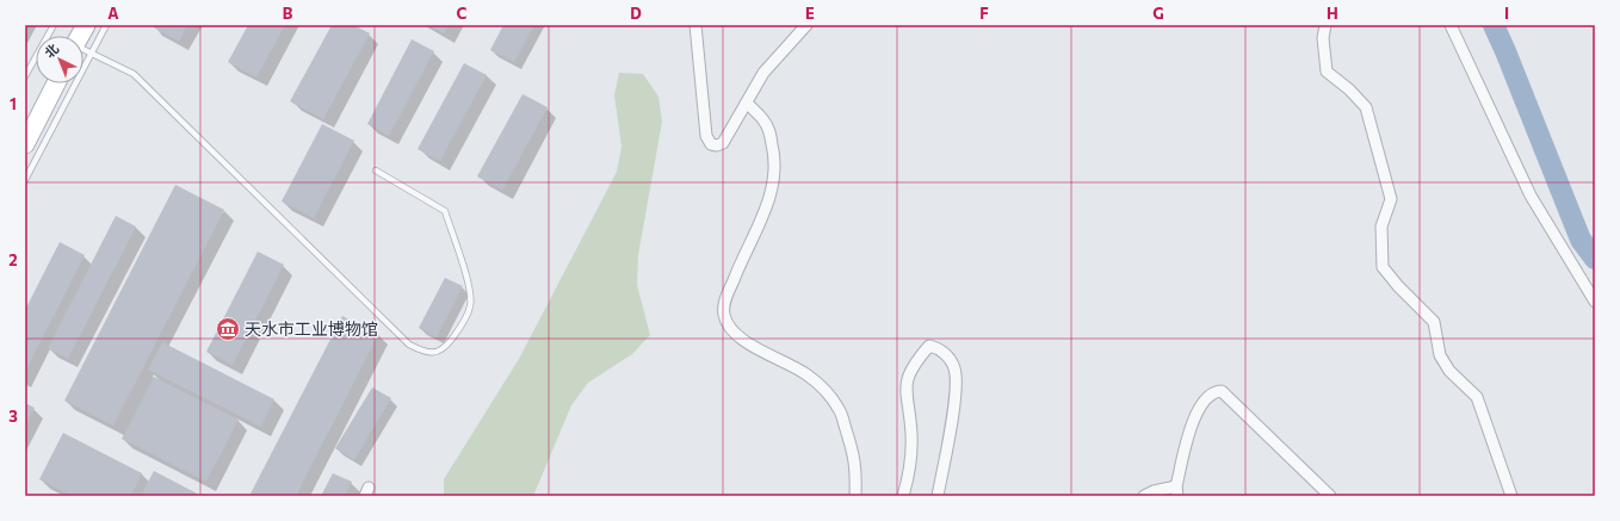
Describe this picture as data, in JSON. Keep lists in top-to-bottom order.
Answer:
{
  "places": {
    "museum": ["天水市工业博物馆"]
  },
  "north": "top left",
  "grid": {
    "columns": [
      "A",
      "B",
      "C",
      "D",
      "E",
      "F",
      "G",
      "H",
      "I"
    ],
    "rows": ["1", "2", "3"]
  }
}
